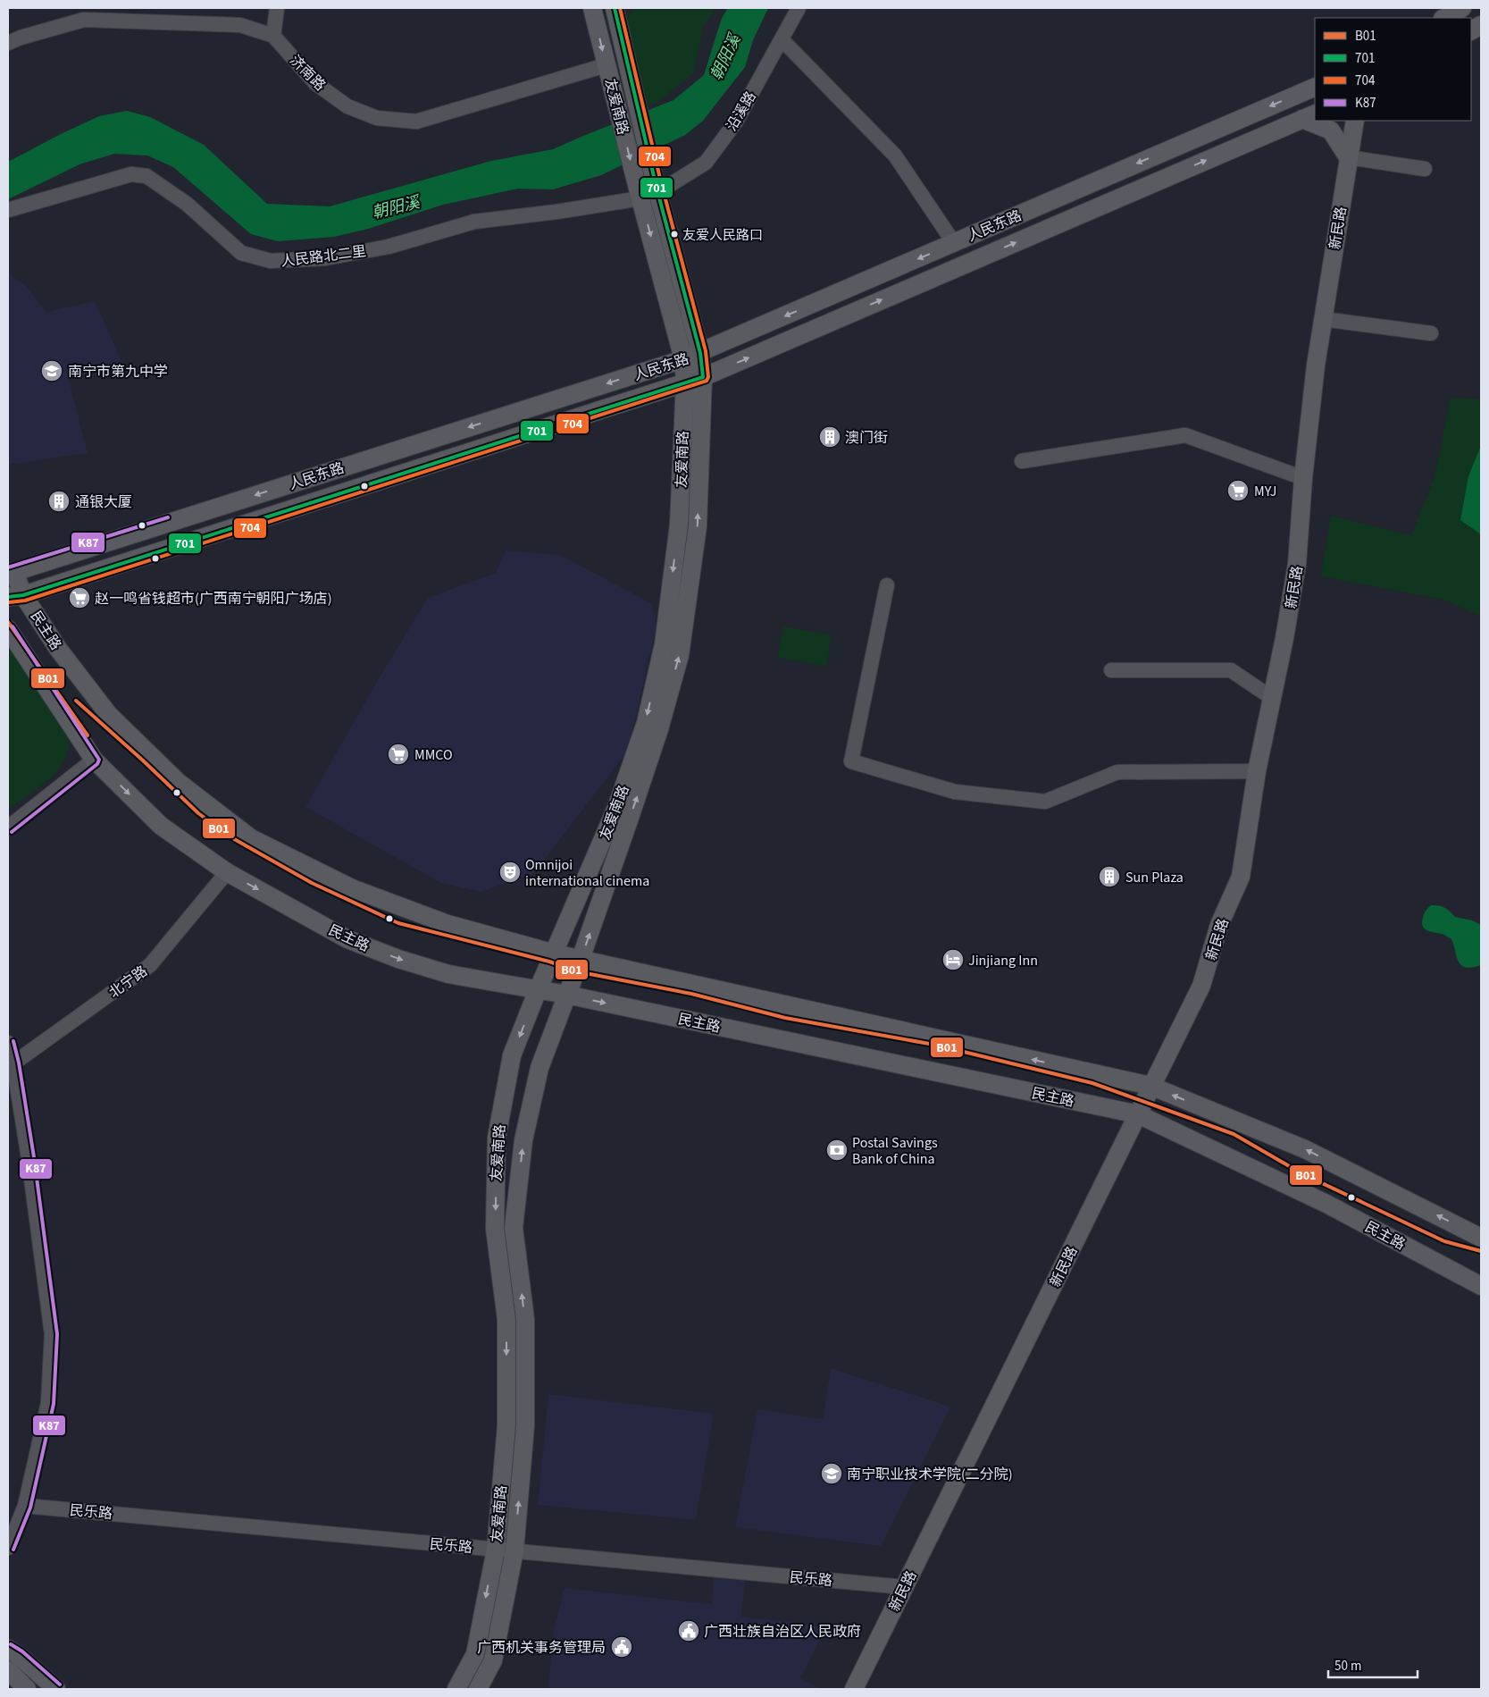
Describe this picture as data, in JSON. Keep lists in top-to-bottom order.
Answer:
{
  "streets": {
    "main road": [
      "友爱南路",
      "人民东路",
      "新民路",
      "民主路"
    ],
    "street": [
      "济南路",
      "沿溪路",
      "人民路北二里",
      "北宁路",
      "民乐路"
    ]
  },
  "crossings": [
    ["济南路", "友爱南路"],
    ["友爱南路", "沿溪路"],
    ["友爱南路", "人民东路"],
    ["友爱南路", "人民路北二里"],
    ["友爱南路", "民主路"],
    ["友爱南路", "民乐路"],
    ["人民东路", "民主路"],
    ["新民路", "民主路"],
    ["新民路", "民乐路"],
    ["民主路", "北宁路"]
  ],
  "water": ["朝阳溪"],
  "places": {
    "other": ["友爱人民路口"],
    "school or university": ["南宁市第九中学", "南宁职业技术学院(二分院)"],
    "building": ["澳门街", "通银大厦", "Sun Plaza"],
    "supermarket": ["MYJ", "赵一鸣省钱超市(广西南宁朝阳广场店)", "MMCO"],
    "theatre": ["Omnijoi international cinema"],
    "hotel": ["Jinjiang Inn"],
    "bank": ["Postal Savings Bank of China"],
    "public building": ["广西壮族自治区人民政府", "广西机关事务管理局"]
  },
  "lines": [
    "transit line 701",
    "transit line 704",
    "transit line K87",
    "transit line B01"
  ],
  "legend": [
    "B01",
    "701",
    "704",
    "K87"
  ],
  "scale_bar": "50 m"
}
